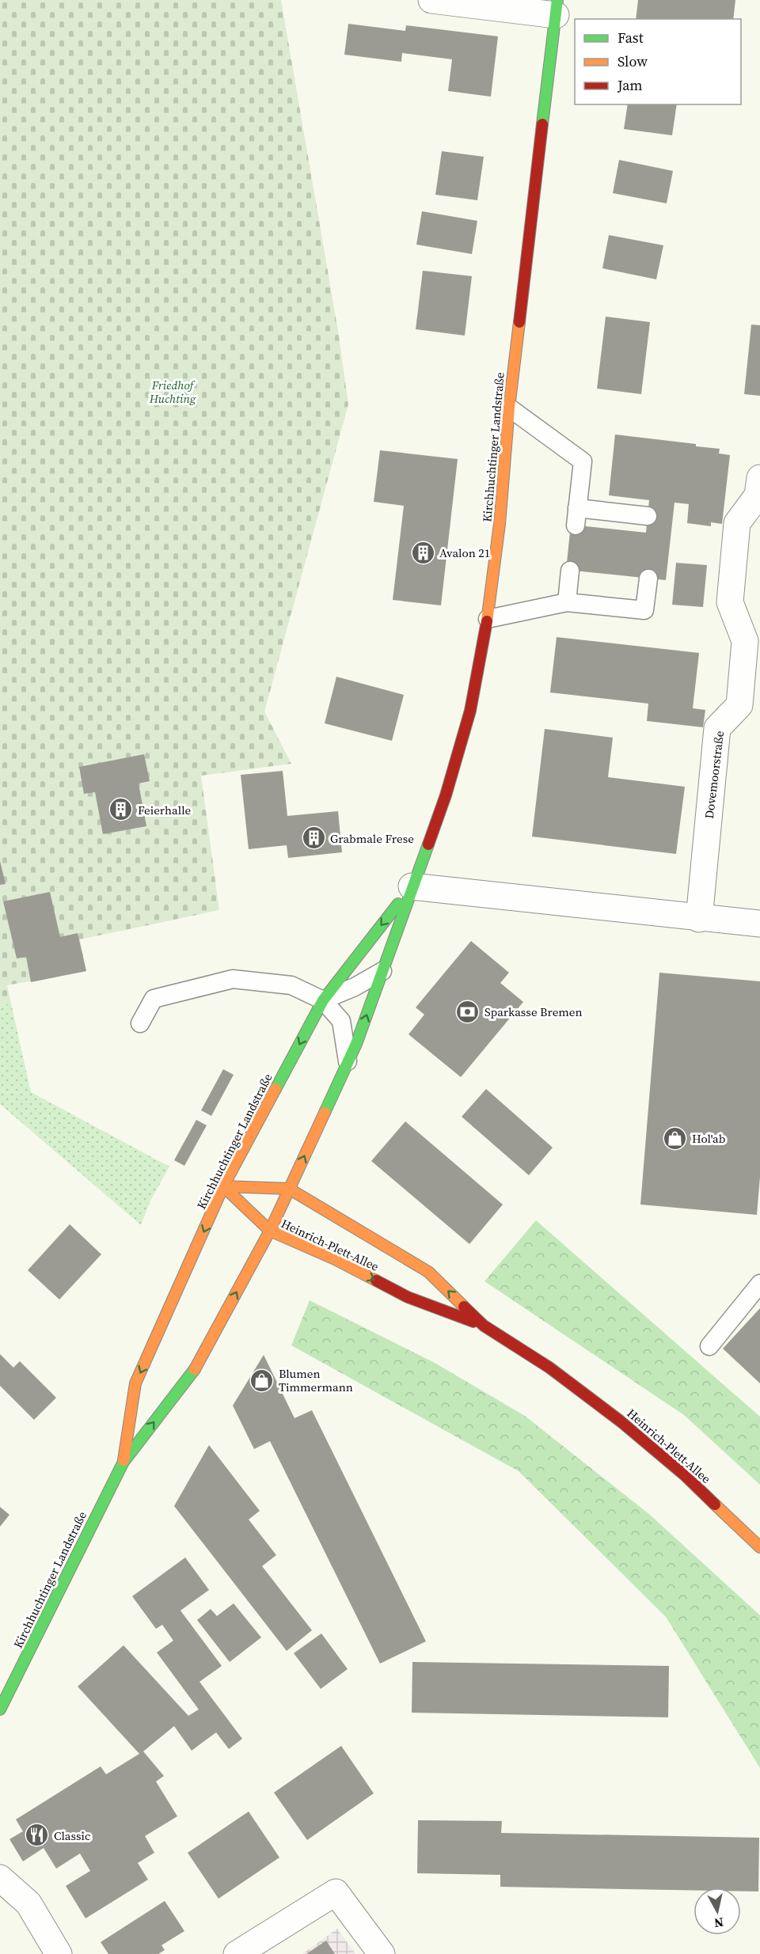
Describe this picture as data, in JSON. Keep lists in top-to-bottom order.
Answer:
{
  "streets": {
    "main road": ["Kirchhuchtinger Landstraße", "Heinrich-Plett-Allee"],
    "street": ["Dovemoorstraße"]
  },
  "crossings": [
    ["Kirchhuchtinger Landstraße", "Heinrich-Plett-Allee"]
  ],
  "parks": ["Friedhof Huchting"],
  "places": {
    "building": ["Avalon 21", "Feierhalle", "Grabmale Frese"],
    "bank": ["Sparkasse Bremen"],
    "shop": ["Hol'ab", "Blumen Timmermann"],
    "restaurant": ["Classic"]
  },
  "legend": ["Fast", "Slow", "Jam"],
  "north": "bottom"
}
